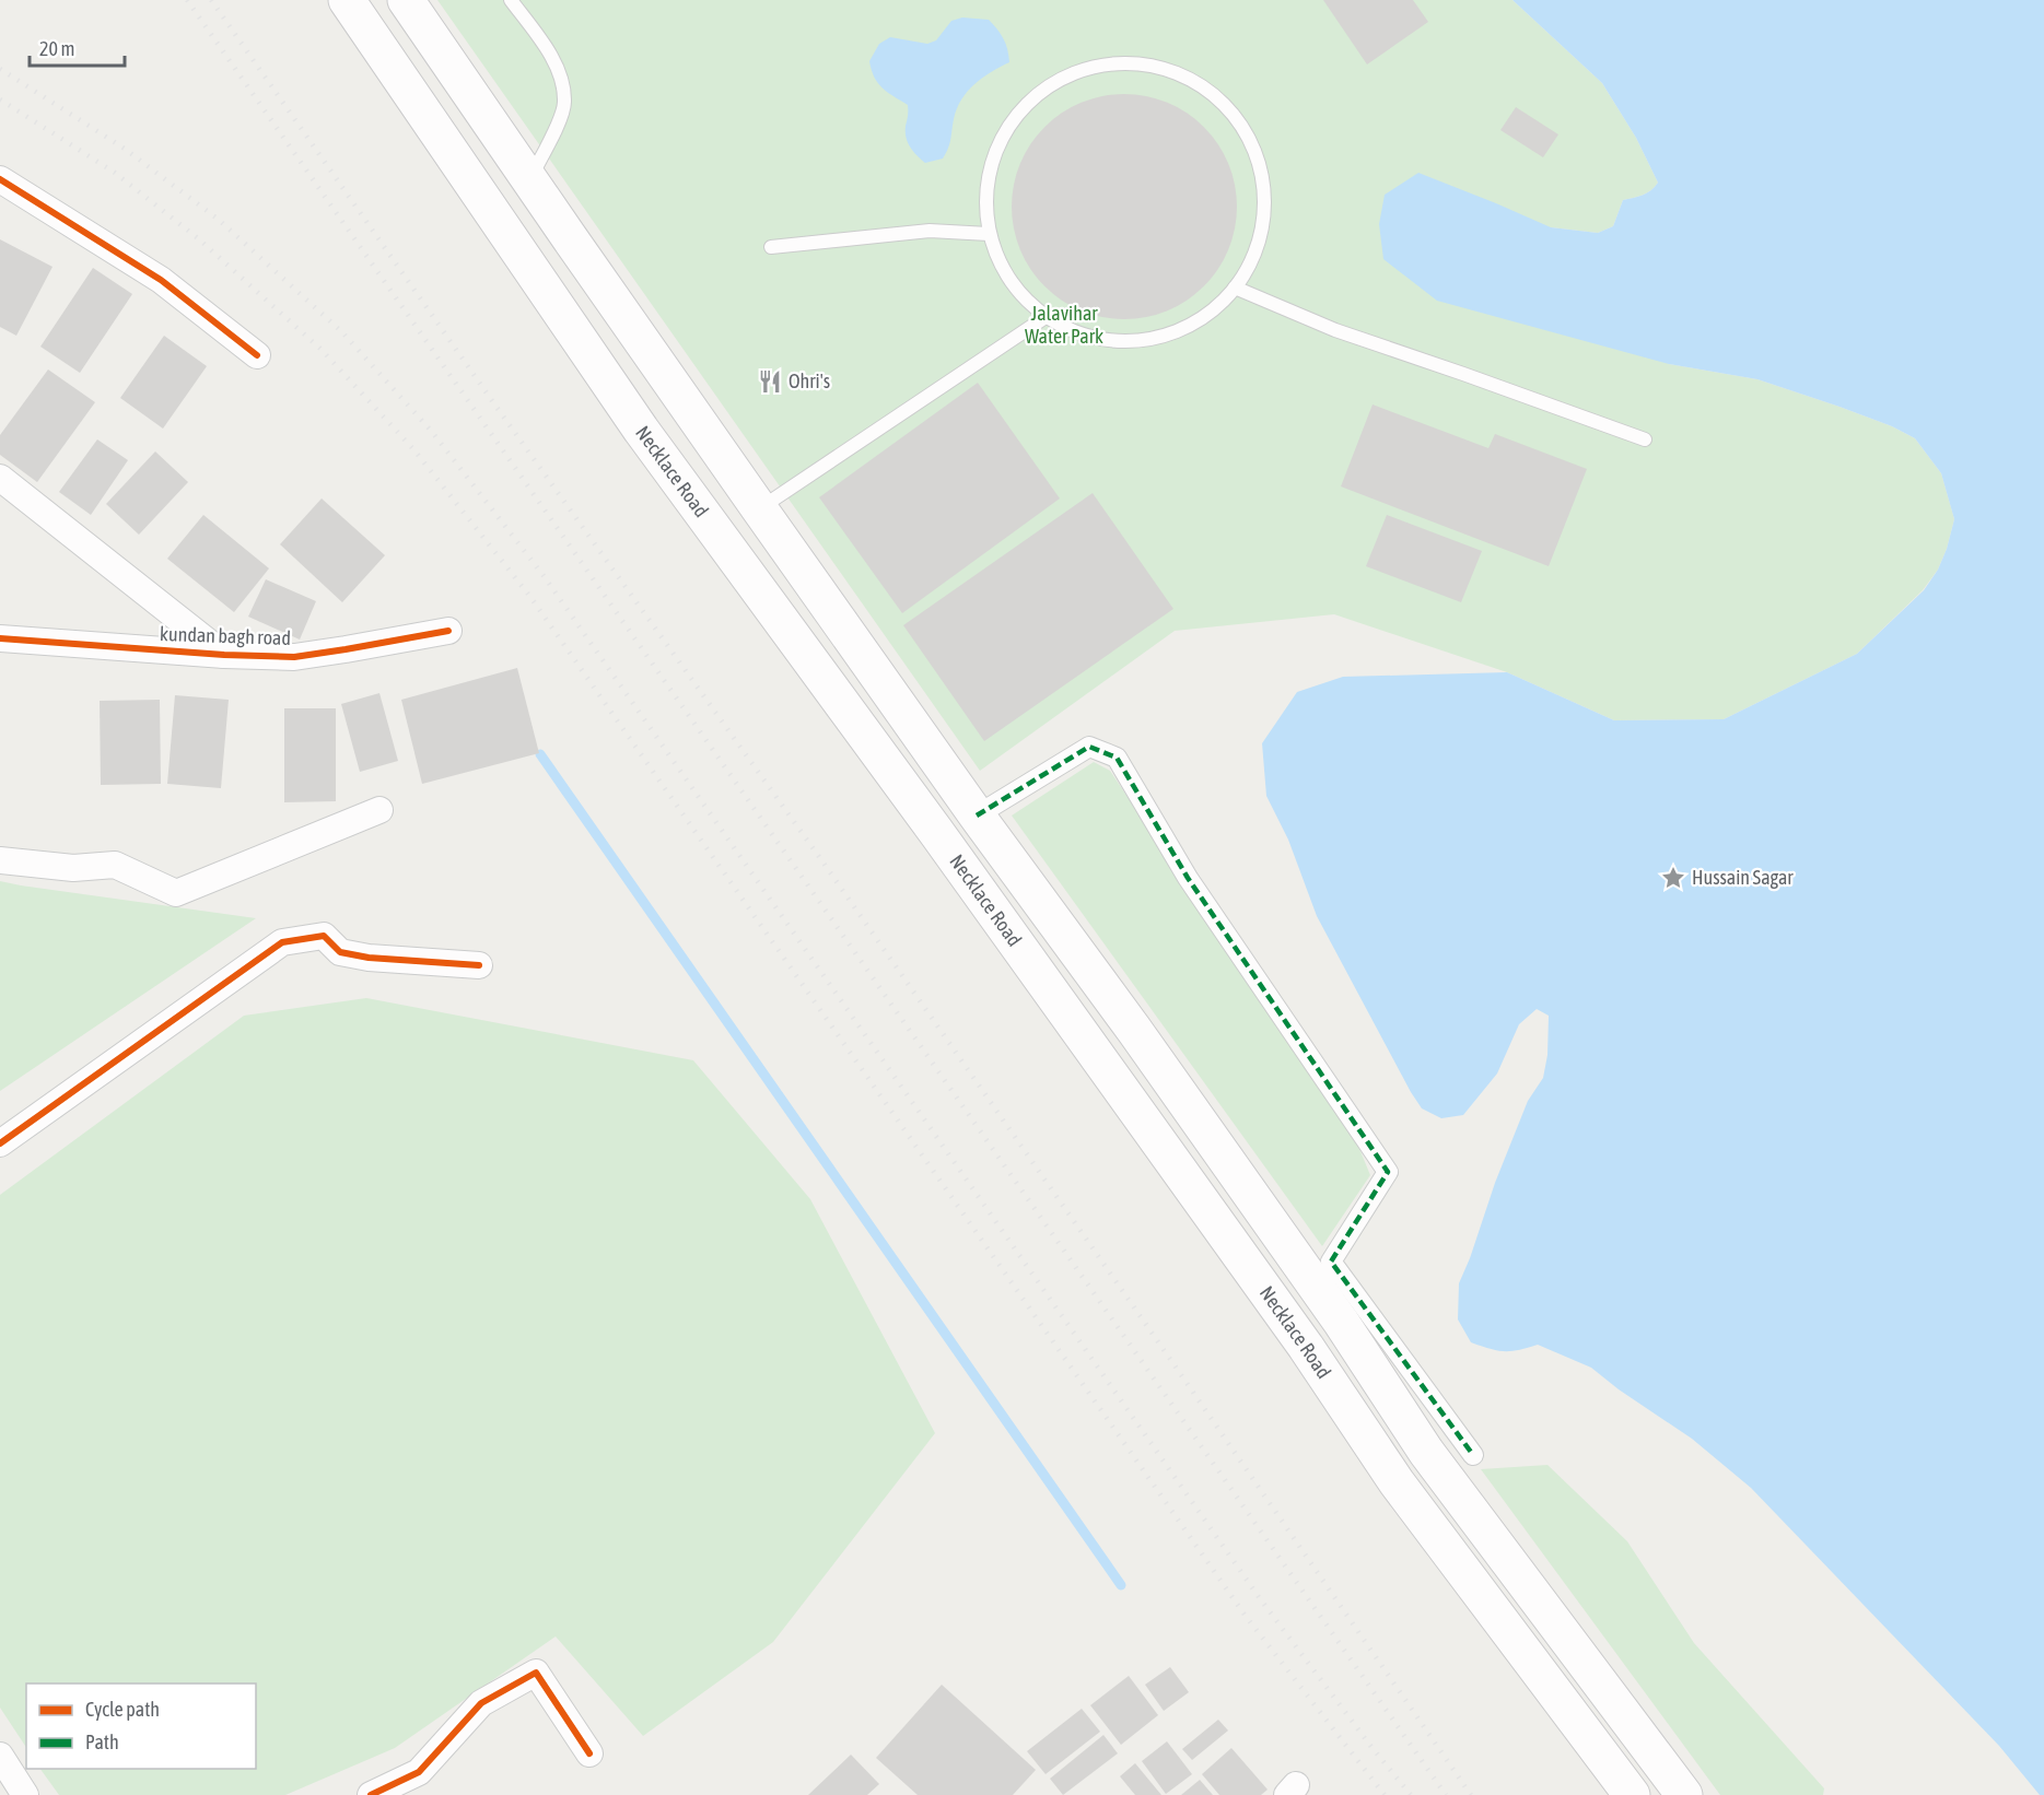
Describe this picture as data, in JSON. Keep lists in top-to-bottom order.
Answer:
{
  "streets": {
    "main road": ["Necklace Road"],
    "street": ["kundan bagh road"]
  },
  "parks": ["Jalavihar Water Park"],
  "places": {
    "restaurant": ["Ohri's"],
    "place": ["Hussain Sagar"]
  },
  "legend": ["Cycle path", "Path"],
  "scale_bar": "20 m"
}
